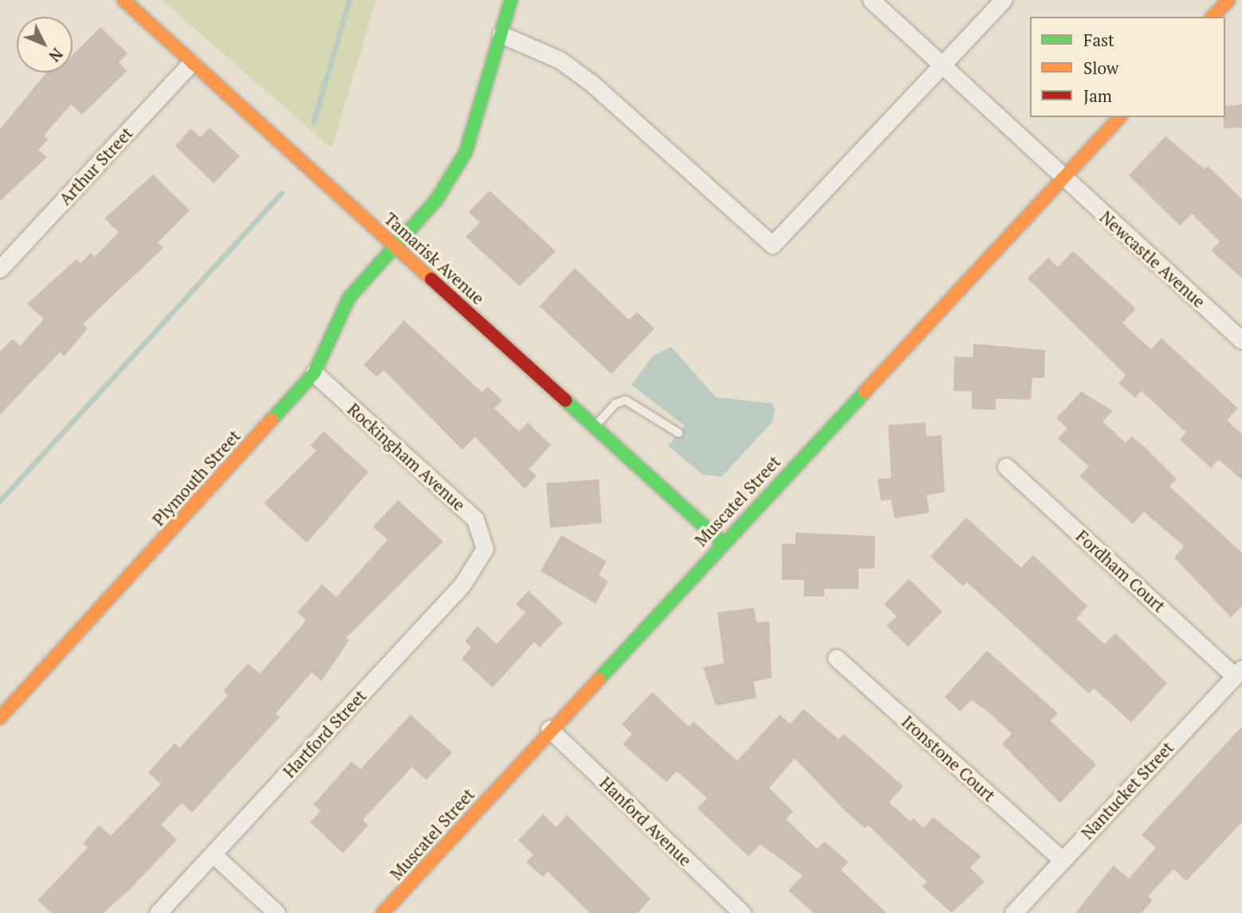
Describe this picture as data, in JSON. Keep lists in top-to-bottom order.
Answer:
{
  "streets": {
    "street": [
      "Arthur Street",
      "Tamarisk Avenue",
      "Newcastle Avenue",
      "Rockingham Avenue",
      "Plymouth Street",
      "Muscatel Street",
      "Fordham Court",
      "Hartford Street",
      "Ironstone Court",
      "Nantucket Street",
      "Hanford Avenue"
    ]
  },
  "crossings": [
    ["Arthur Street", "Tamarisk Avenue"],
    ["Tamarisk Avenue", "Plymouth Street"],
    ["Tamarisk Avenue", "Muscatel Street"],
    ["Newcastle Avenue", "Muscatel Street"],
    ["Rockingham Avenue", "Plymouth Street"],
    ["Rockingham Avenue", "Hartford Street"],
    ["Muscatel Street", "Hanford Avenue"],
    ["Fordham Court", "Nantucket Street"],
    ["Ironstone Court", "Nantucket Street"]
  ],
  "legend": ["Fast", "Slow", "Jam"],
  "north": "bottom right"
}
